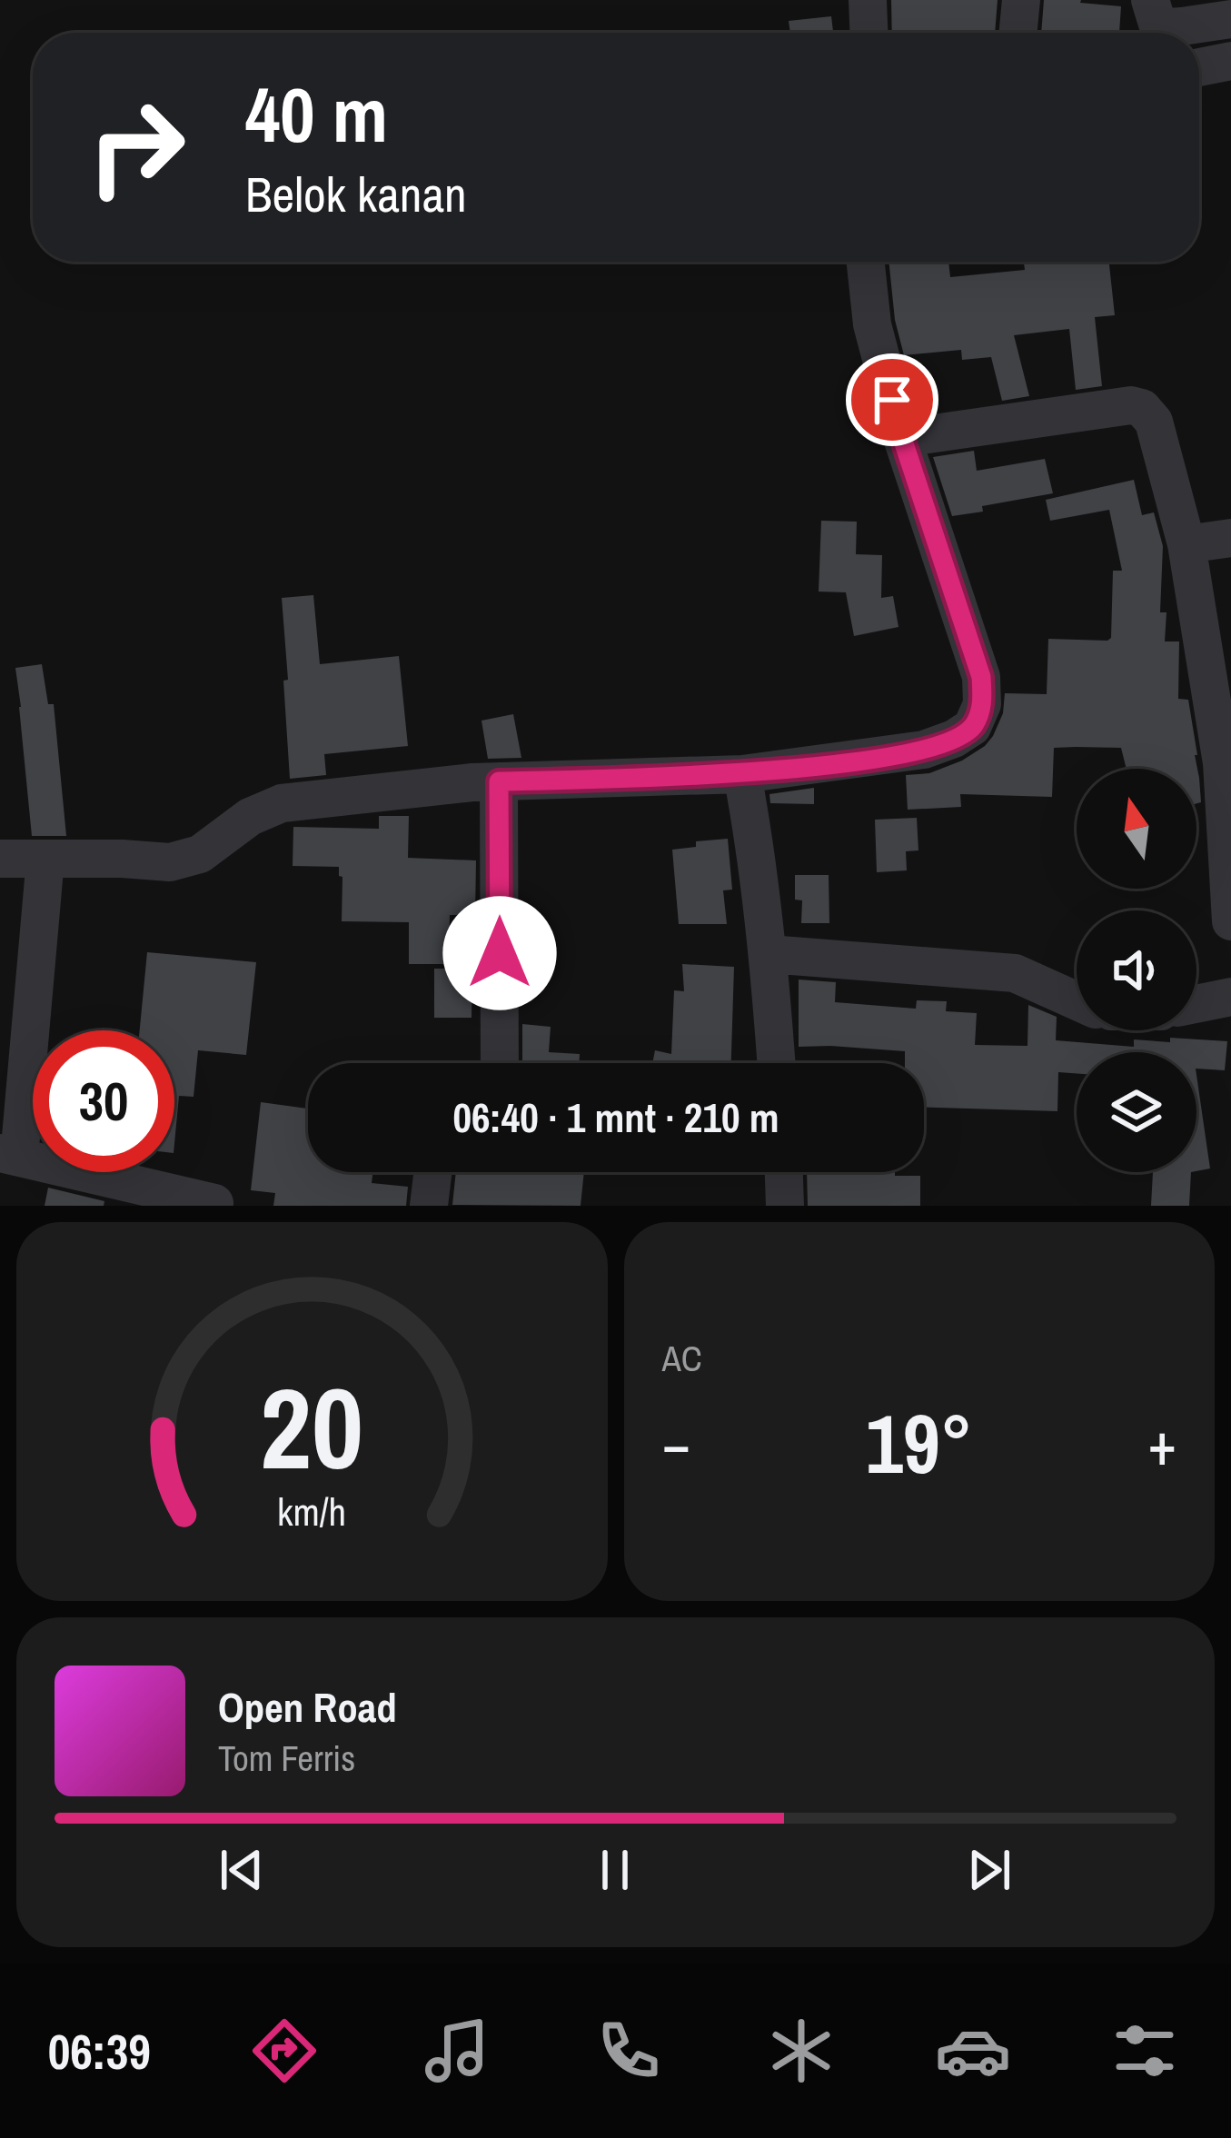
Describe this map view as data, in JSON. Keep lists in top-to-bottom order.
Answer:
{
  "north": "top",
  "page": {
    "turn": ["40 m", "Belok kanan"],
    "limit": "30",
    "trip": "06:40 · 1 mnt · 210 m",
    "tile": "AC",
    "heat": ["−", "19°", "+"],
    "song": ["Open Road", "Tom Ferris"],
    "tabs": "06:39",
    "gauge": ["20", "km/h"]
  }
}
